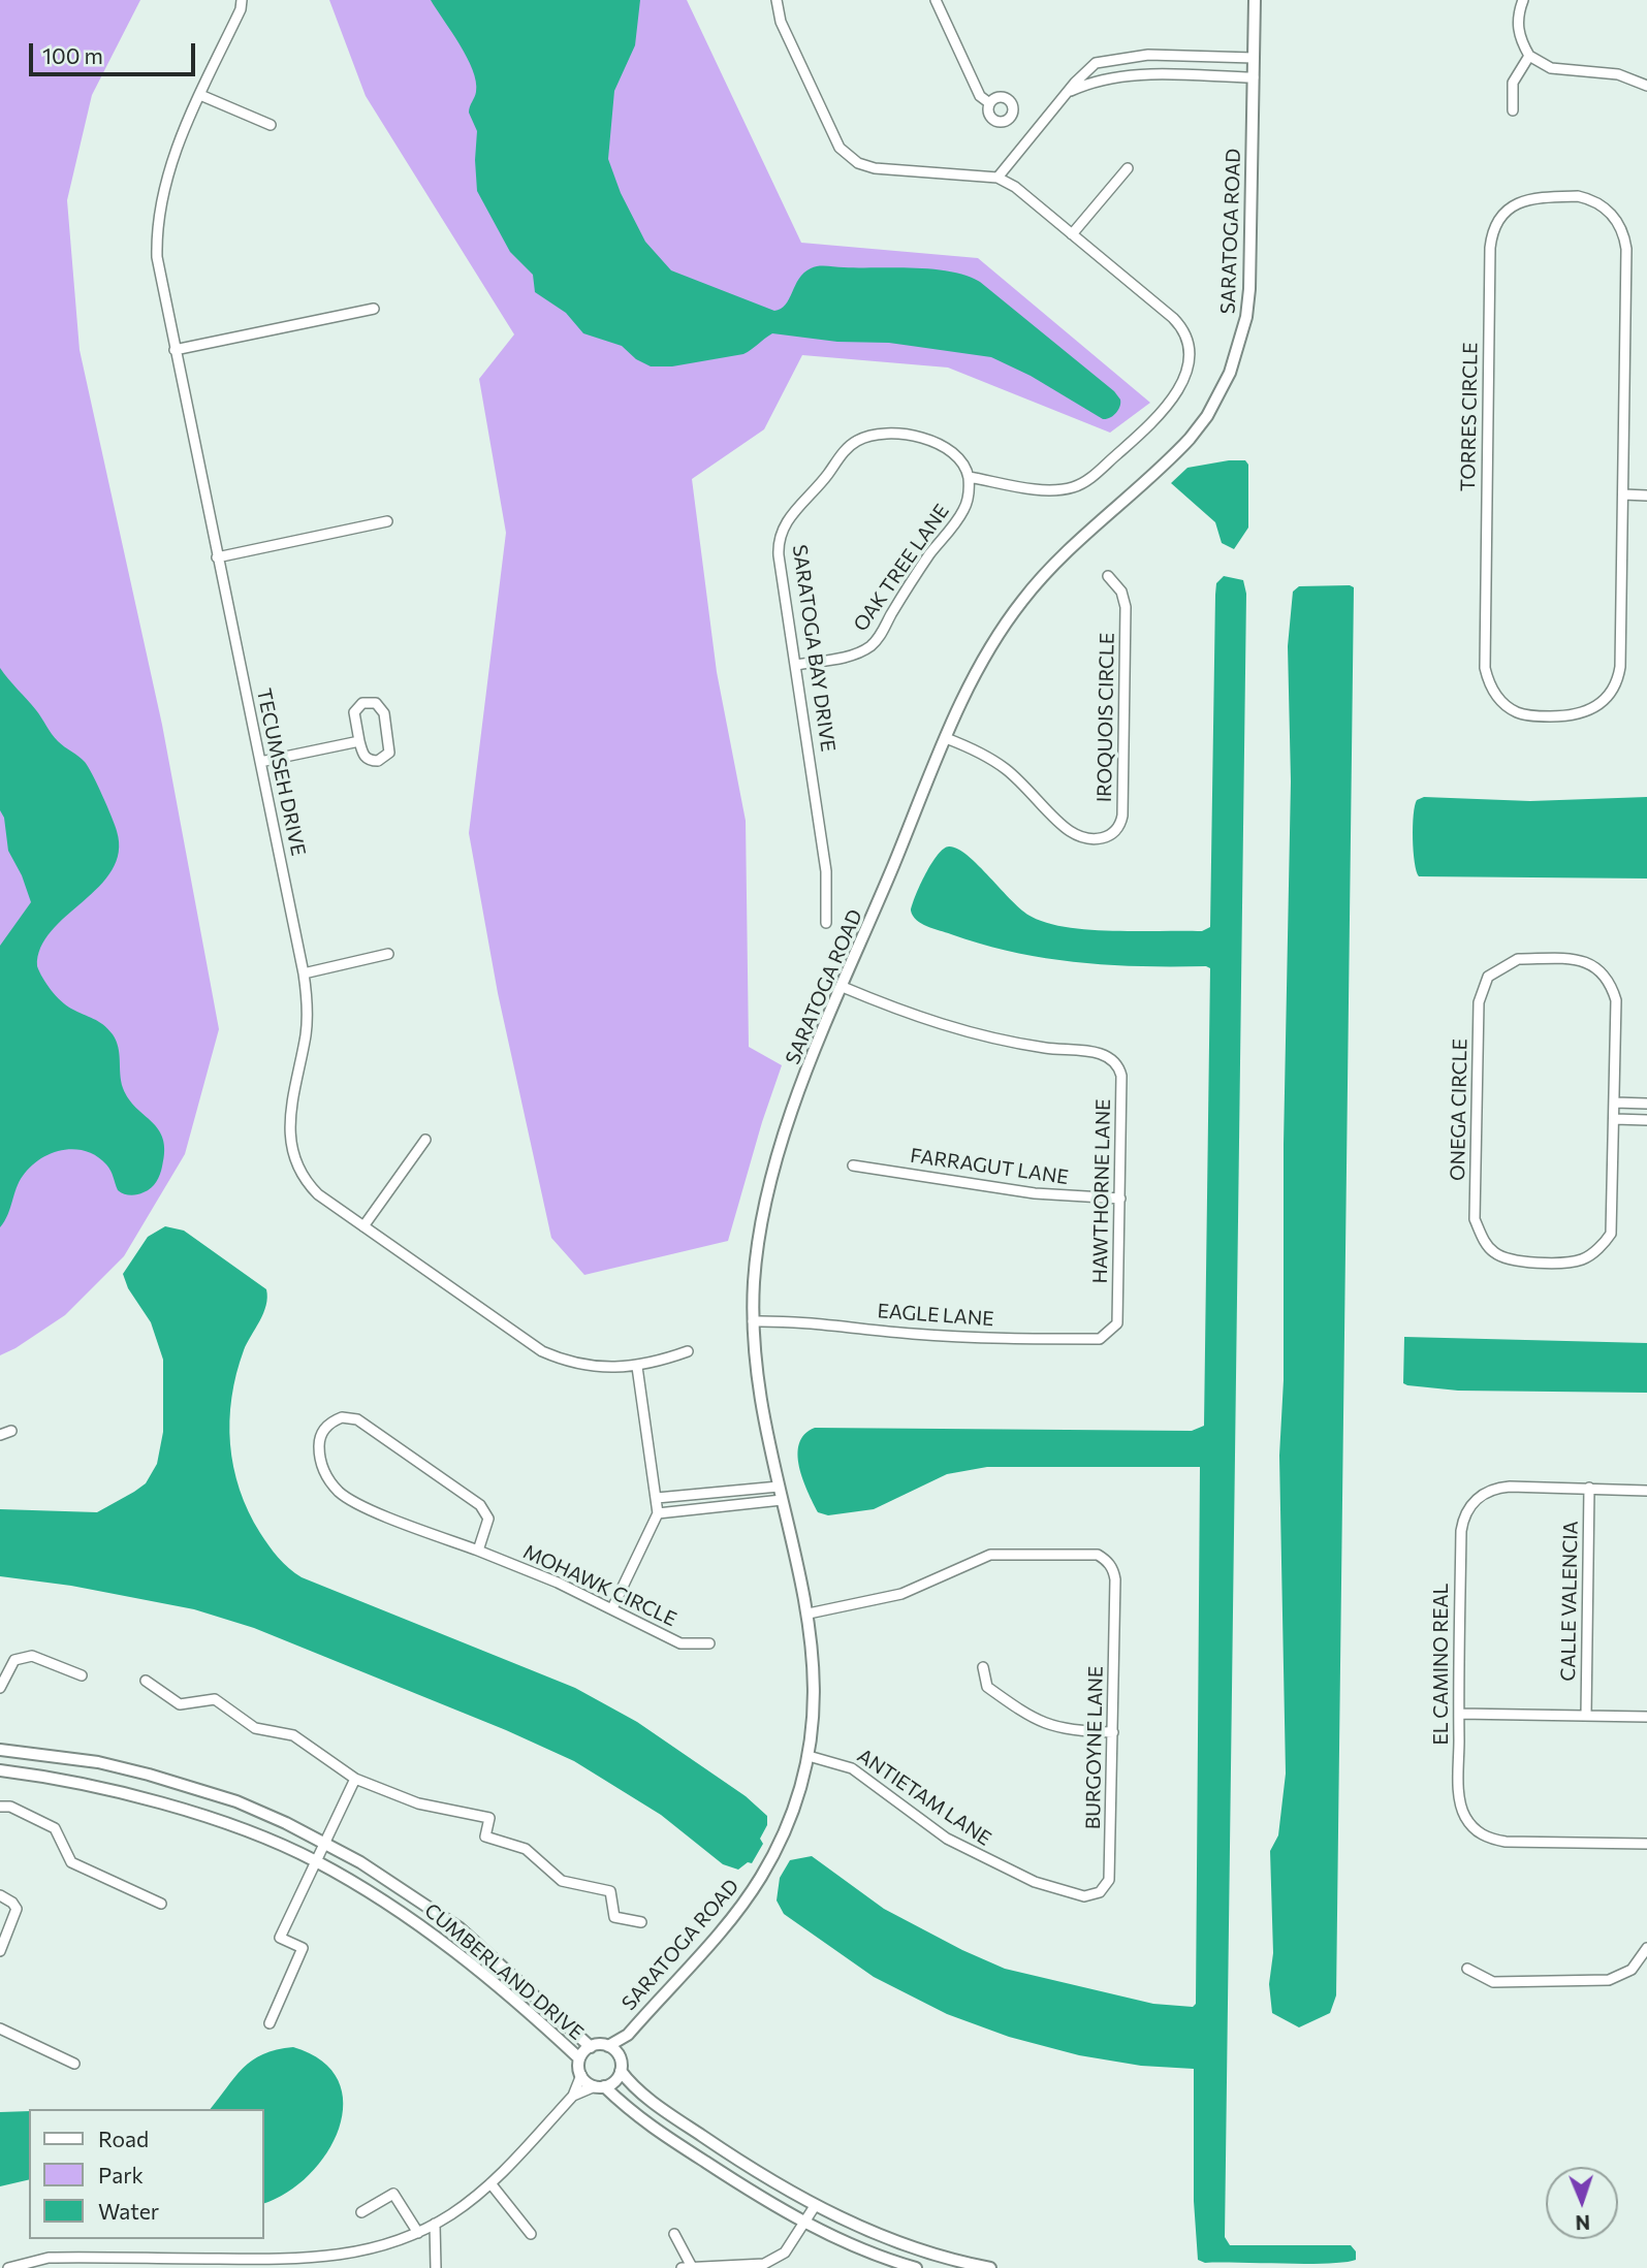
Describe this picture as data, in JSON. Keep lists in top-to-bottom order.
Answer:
{
  "streets": {
    "street": [
      "SARATOGA ROAD",
      "TORRES CIRCLE",
      "OAK TREE LANE",
      "SARATOGA BAY DRIVE",
      "IROQUOIS CIRCLE",
      "TECUMSEH DRIVE",
      "ONEGA CIRCLE",
      "FARRAGUT LANE",
      "HAWTHORNE LANE",
      "EAGLE LANE",
      "MOHAWK CIRCLE",
      "CALLE VALENCIA",
      "EL CAMINO REAL",
      "BURGOYNE LANE",
      "ANTIETAM LANE",
      "CUMBERLAND DRIVE"
    ]
  },
  "crossings": [
    ["SARATOGA ROAD", "IROQUOIS CIRCLE"],
    ["SARATOGA ROAD", "HAWTHORNE LANE"],
    ["SARATOGA ROAD", "EAGLE LANE"],
    ["SARATOGA ROAD", "BURGOYNE LANE"],
    ["SARATOGA ROAD", "ANTIETAM LANE"],
    ["SARATOGA ROAD", "CUMBERLAND DRIVE"],
    ["OAK TREE LANE", "SARATOGA BAY DRIVE"],
    ["FARRAGUT LANE", "HAWTHORNE LANE"],
    ["HAWTHORNE LANE", "EAGLE LANE"],
    ["CALLE VALENCIA", "EL CAMINO REAL"],
    ["BURGOYNE LANE", "ANTIETAM LANE"]
  ],
  "legend": ["Road", "Park", "Water"],
  "scale_bar": "100 m",
  "north": "bottom"
}
